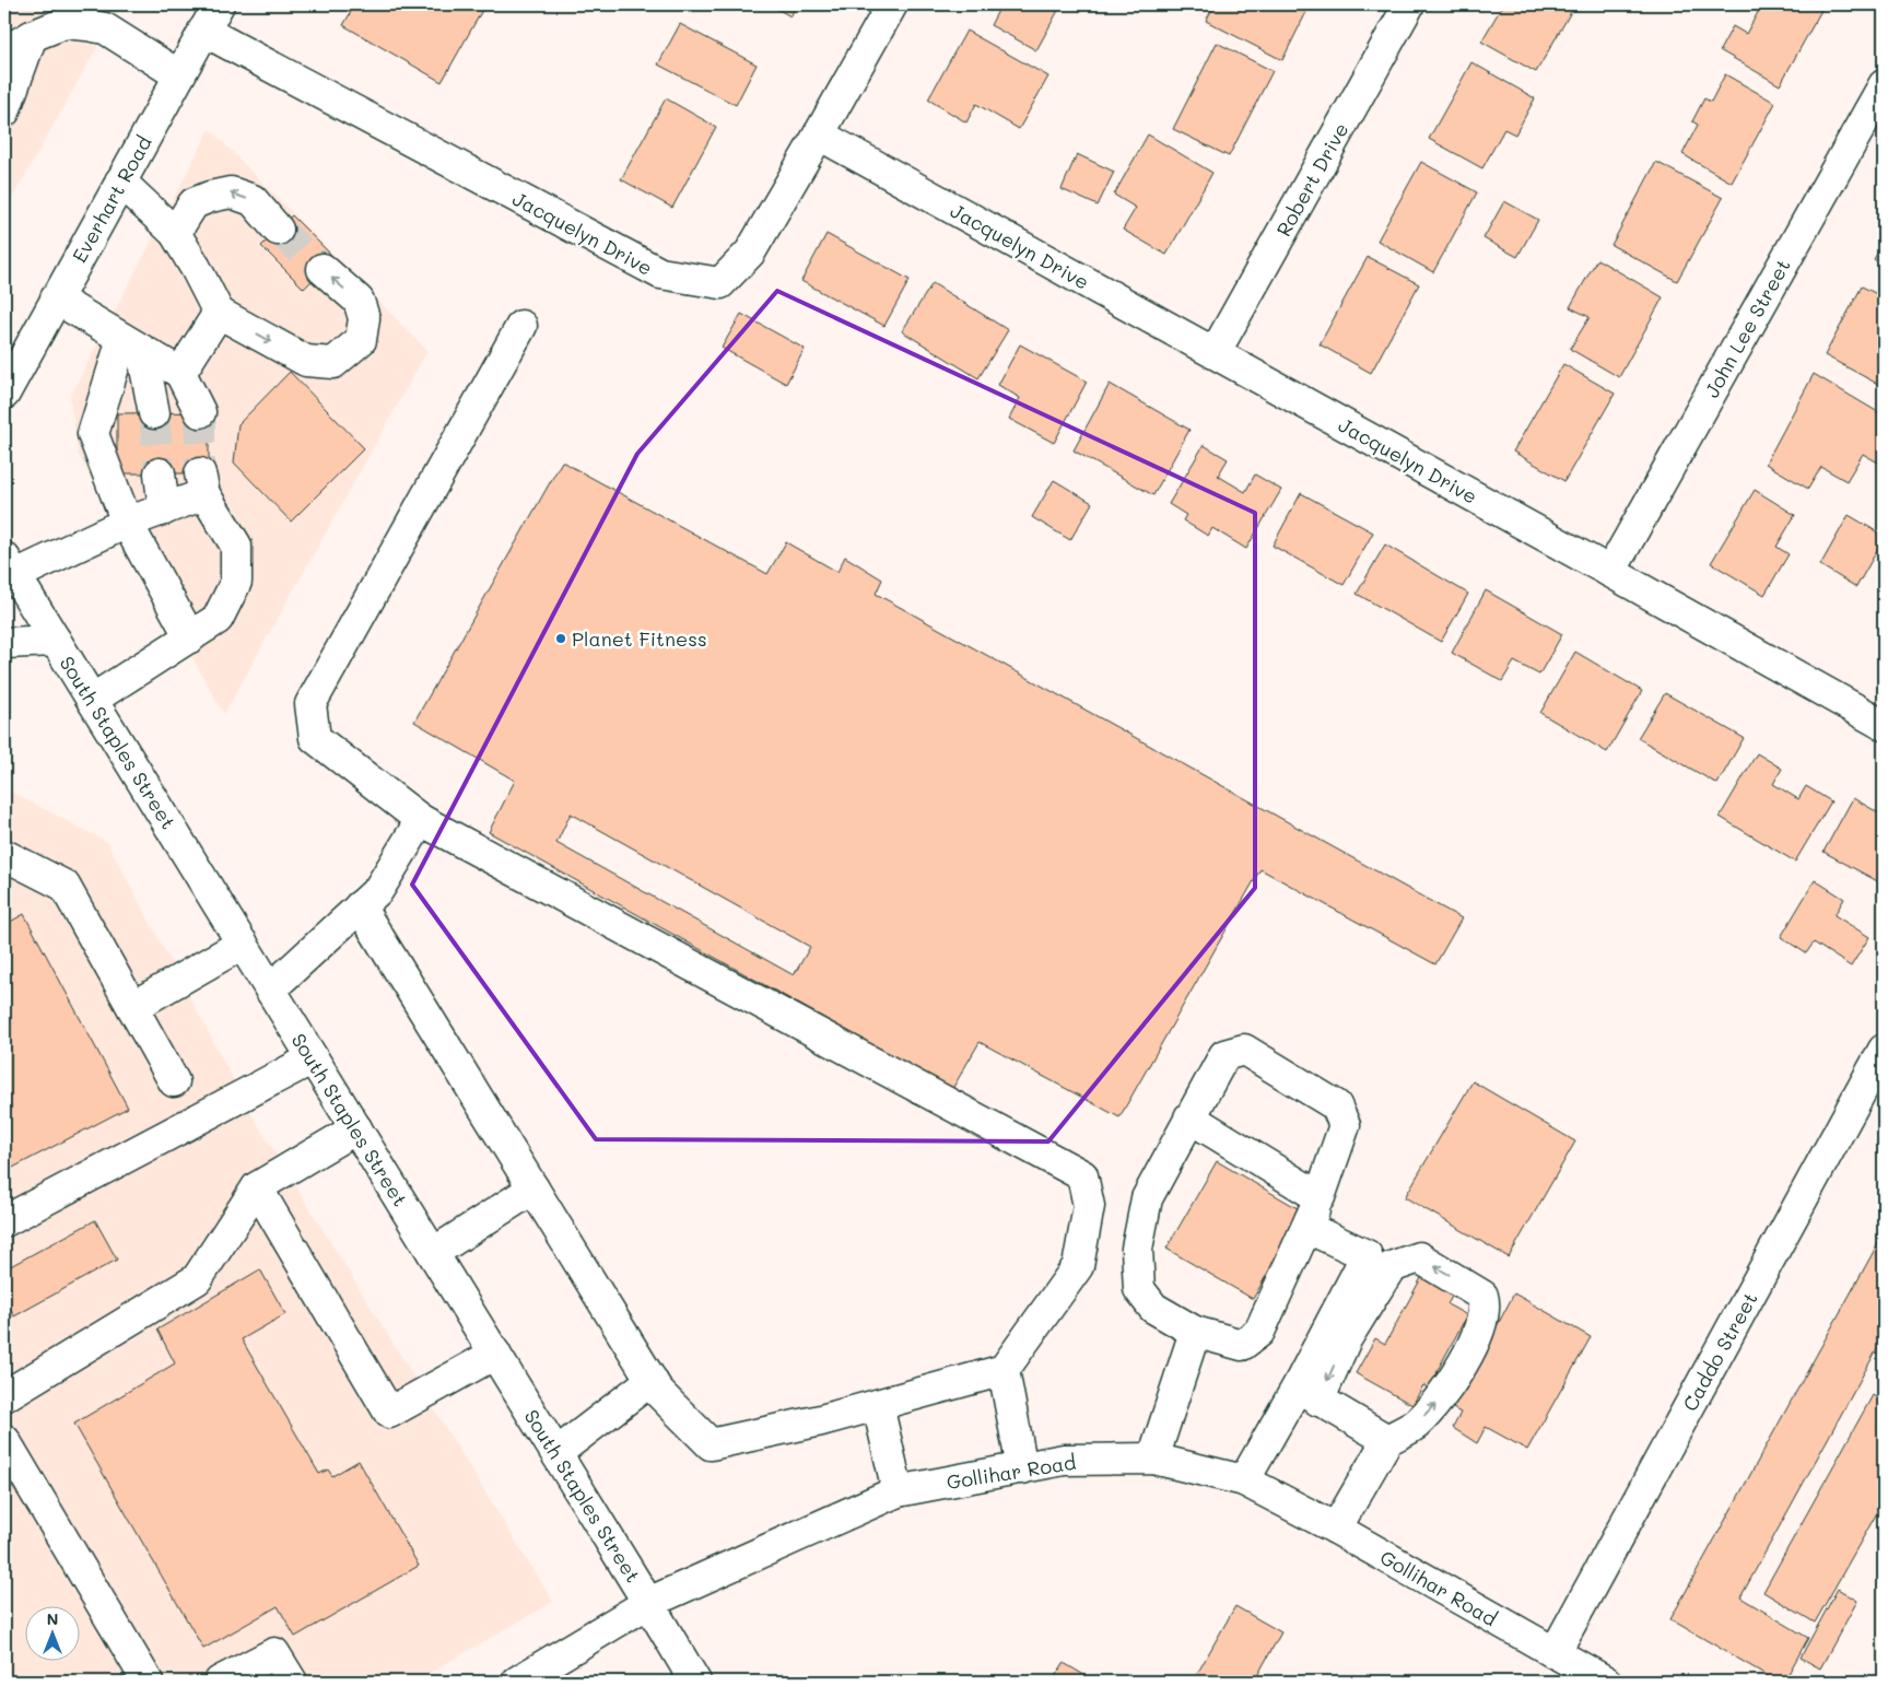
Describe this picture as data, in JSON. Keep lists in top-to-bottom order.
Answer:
{
  "streets": {
    "street": [
      "Robert Drive",
      "Everhart Road",
      "Jacquelyn Drive",
      "John Lee Street",
      "South Staples Street",
      "Caddo Street",
      "Gollihar Road"
    ]
  },
  "crossings": [
    ["Robert Drive", "Jacquelyn Drive"],
    ["Everhart Road", "Jacquelyn Drive"],
    ["Jacquelyn Drive", "John Lee Street"],
    ["South Staples Street", "Gollihar Road"],
    ["Caddo Street", "Gollihar Road"]
  ],
  "places": ["Planet Fitness"],
  "north": "top"
}
